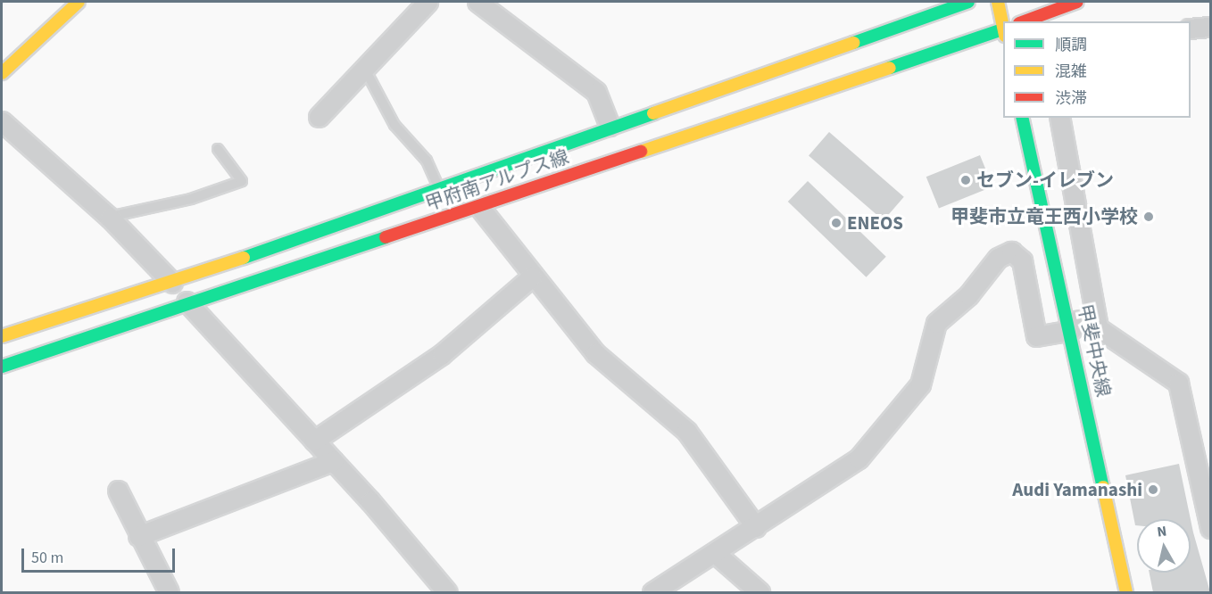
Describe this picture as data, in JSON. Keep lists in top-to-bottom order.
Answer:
{
  "streets": {
    "main road": ["甲府南アルプス線", "甲斐中央線"]
  },
  "places": [
    "セブン-イレブン",
    "甲斐市立竜王西小学校",
    "ENEOS",
    "Audi Yamanashi"
  ],
  "legend": ["順調", "混雑", "渋滞"],
  "scale_bar": "50 m",
  "north": "top"
}
